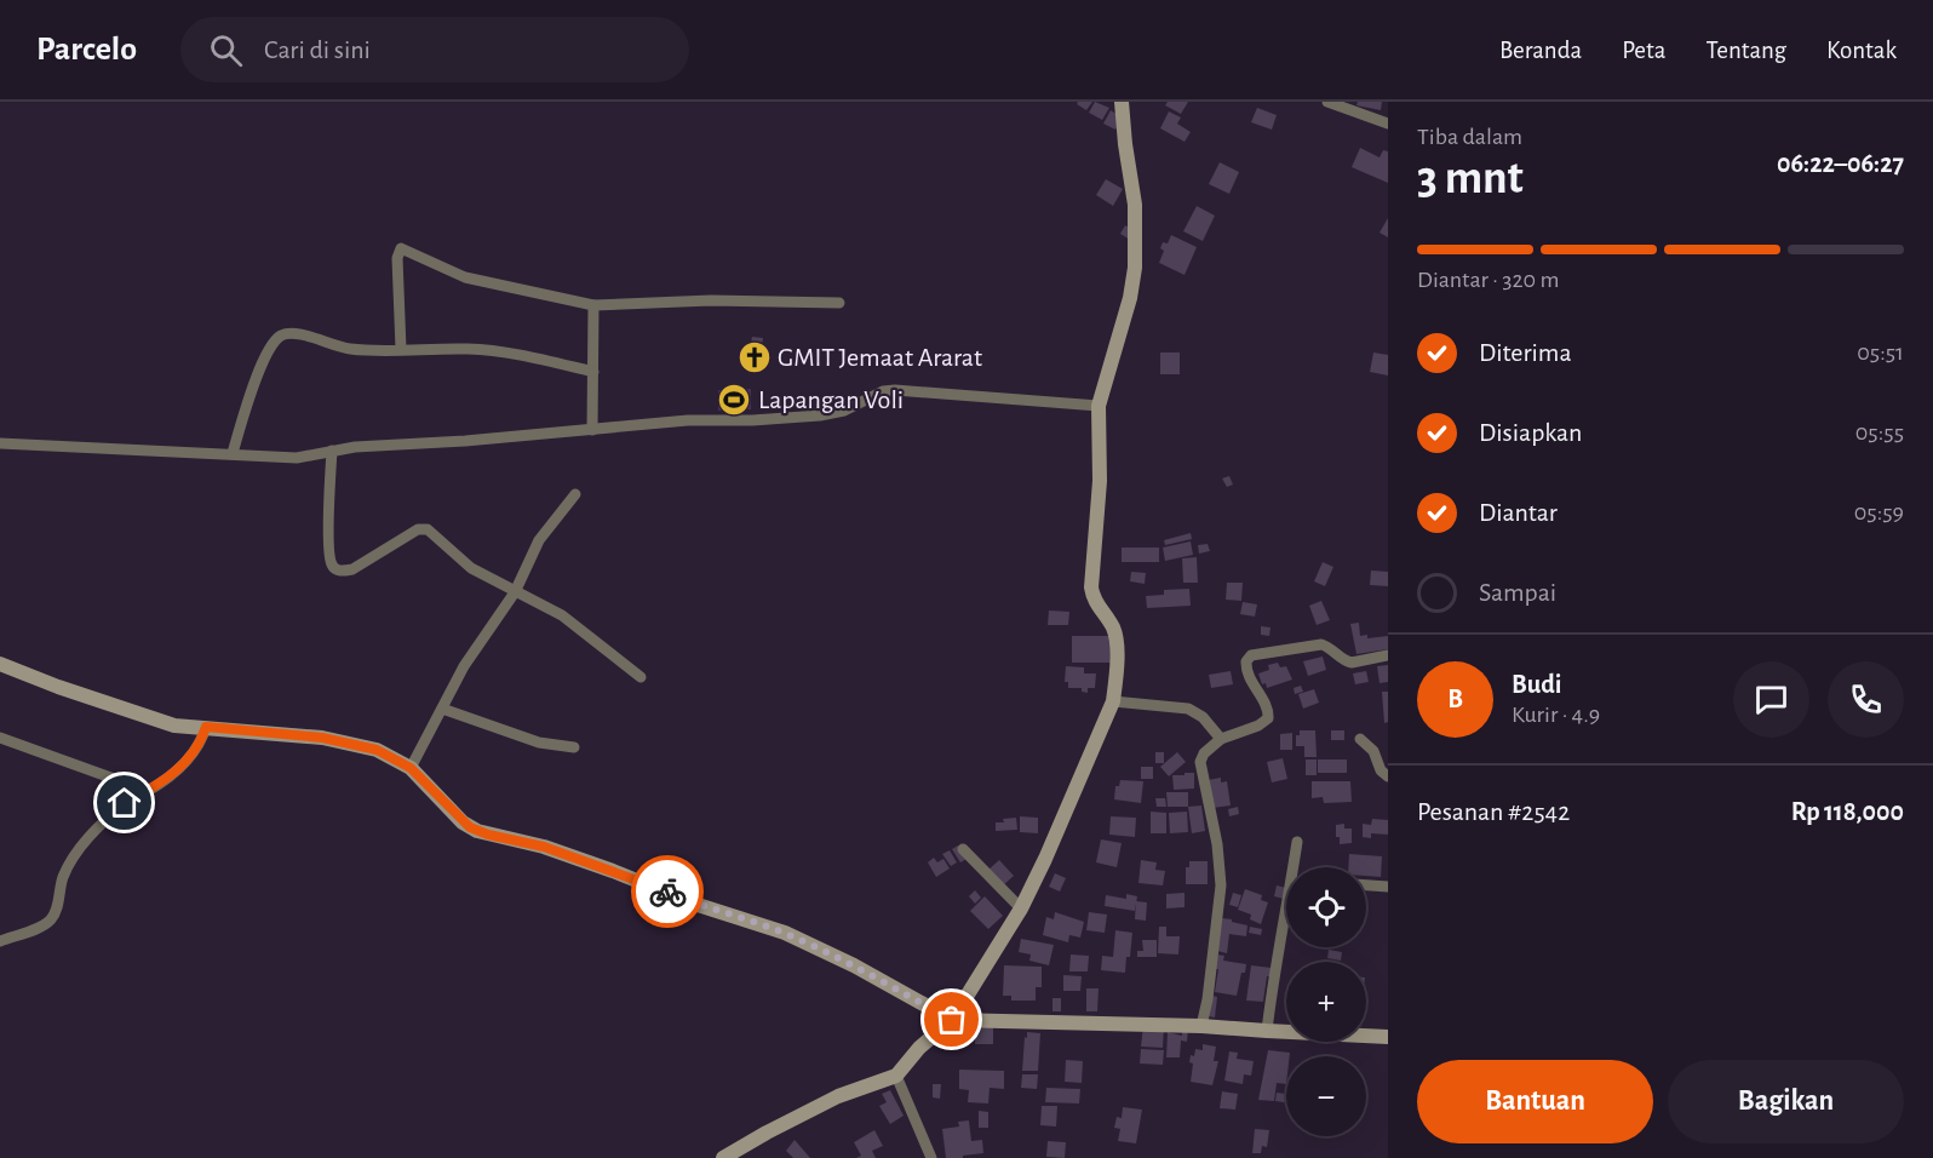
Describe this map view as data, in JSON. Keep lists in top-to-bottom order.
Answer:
{
  "places": {
    "church": ["GMIT Jemaat Ararat"],
    "sports": ["Lapangan Voli"]
  },
  "page": {
    "header": "Parcelo",
    "search": "Cari di sini",
    "nav": [
      "Beranda",
      "Peta",
      "Tentang",
      "Kontak"
    ],
    "heading": ["3 mnt", "Tiba dalam", "06:22–06:27"],
    "panel": [
      "Budi",
      "Kurir · 4.9",
      "Pesanan #2542",
      "Rp 118,000"
    ],
    "bar": "Diantar · 320 m",
    "list": [
      ["Diterima", "05:51"],
      ["Disiapkan", "05:55"],
      ["Diantar", "05:59"],
      "Sampai"
    ],
    "round": "B",
    "map_buttons": ["+", "−"],
    "buttons": ["Bantuan", "Bagikan"]
  }
}
